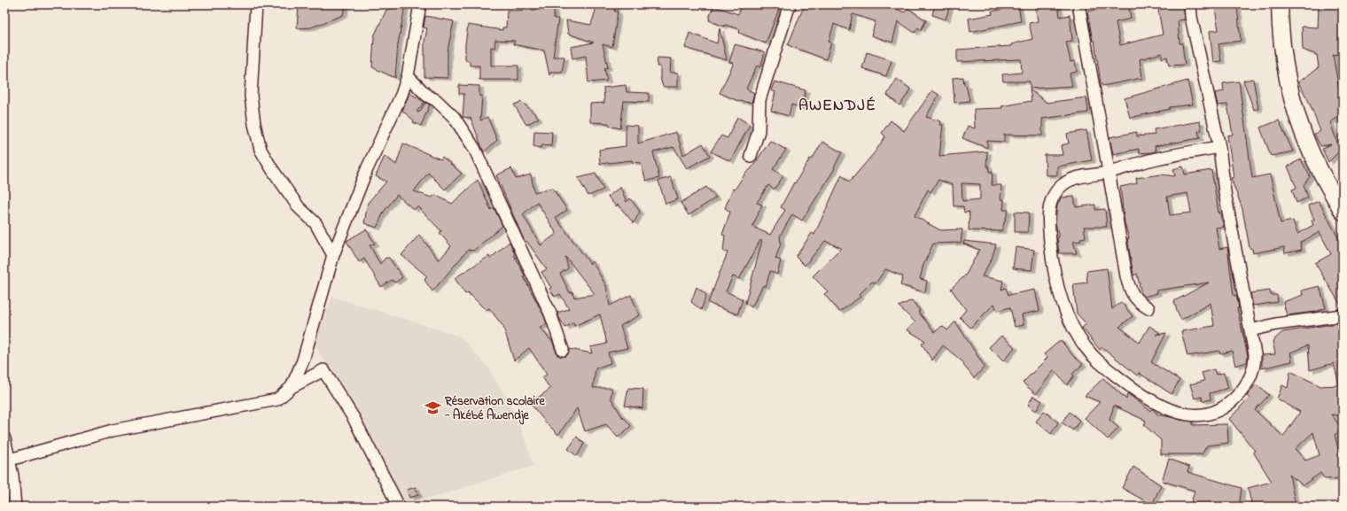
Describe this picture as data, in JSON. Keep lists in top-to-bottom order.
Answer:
{
  "districts": ["AWENDJÉ"],
  "places": {
    "school or university": ["Réservation scolaire - Akébé Awendje"]
  }
}
